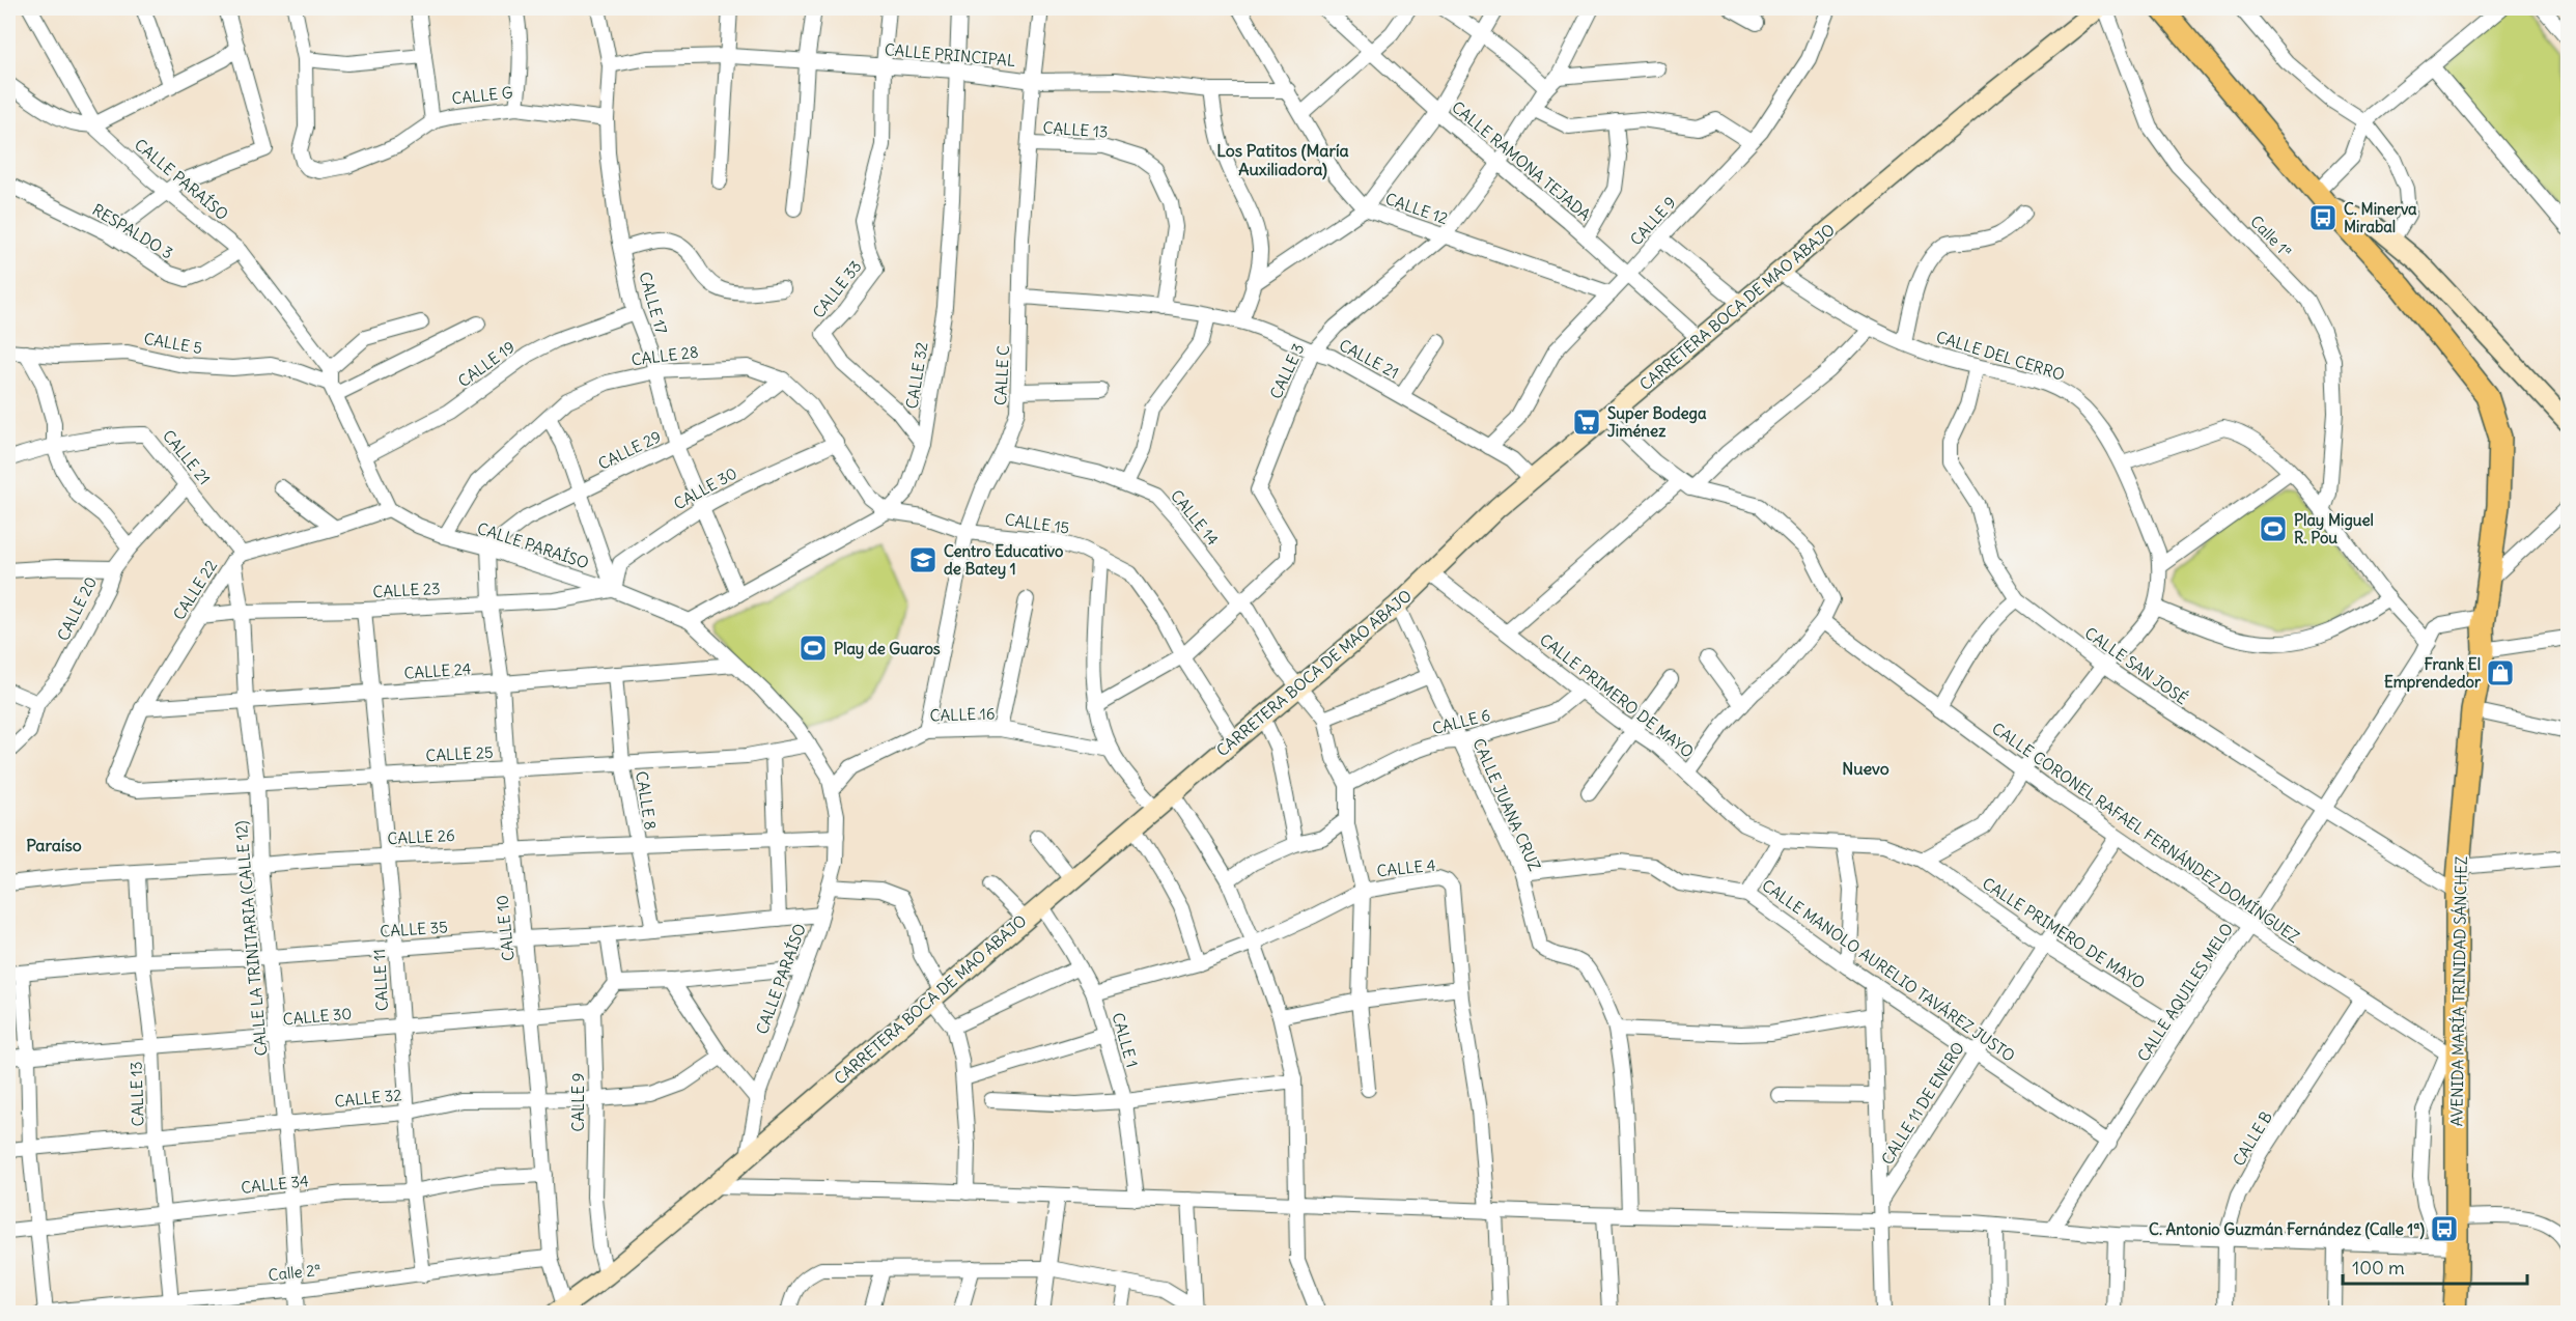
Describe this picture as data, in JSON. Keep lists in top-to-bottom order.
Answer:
{
  "streets": {
    "main road": ["AVENIDA MARÍA TRINIDAD SÁNCHEZ"],
    "street": [
      "CALLE PRINCIPAL",
      "CALLE G",
      "CALLE 13",
      "CALLE RAMONA TEJADA",
      "CALLE PARAÍSO",
      "CALLE 12",
      "CALLE 9",
      "RESPALDO 3",
      "Calle 1ª",
      "CALLE 33",
      "CALLE 17",
      "CARRETERA BOCA DE MAO ABAJO",
      "CALLE 5",
      "CALLE 28",
      "CALLE DEL CERRO",
      "CALLE 21",
      "CALLE 19",
      "CALLE 3",
      "CALLE 32",
      "CALLE C",
      "CALLE 29",
      "CALLE 30",
      "CALLE 14",
      "CALLE 15",
      "CALLE 22",
      "CALLE 23",
      "CALLE 20",
      "CALLE SAN JOSÉ",
      "CALLE 24",
      "CALLE PRIMERO DE MAYO",
      "CALLE 16",
      "CALLE 6",
      "CALLE 25",
      "CALLE 8",
      "CALLE JUANA CRUZ",
      "CALLE CORONEL RAFAEL FERNÁNDEZ DOMÍNGUEZ",
      "CALLE 26",
      "CALLE 4",
      "CALLE 10",
      "CALLE 35",
      "CALLE LA TRINITARIA (CALLE 12)",
      "CALLE MANOLO AURELIO TAVÁREZ JUSTO",
      "CALLE 11",
      "CALLE AQUILES MELO",
      "CALLE 1",
      "CALLE 11 DE ENERO",
      "CALLE B",
      "CALLE 34",
      "Calle 2ª"
    ]
  },
  "crossings": [
    ["CALLE PRINCIPAL", "CALLE 12"],
    ["CALLE PRINCIPAL", "CALLE 33"],
    ["CALLE PRINCIPAL", "CALLE 17"],
    ["CALLE PRINCIPAL", "CALLE 32"],
    ["CALLE PRINCIPAL", "CALLE C"],
    ["CALLE G", "CALLE 17"],
    ["CALLE 13", "CALLE 21"],
    ["CALLE 13", "CALLE 32"],
    ["CALLE 13", "CALLE C"],
    ["CALLE 13", "CALLE 30"],
    ["CALLE 13", "CALLE 26"],
    ["CALLE 13", "CALLE 35"],
    ["CALLE 13", "CALLE 34"],
    ["CALLE 13", "Calle 2ª"],
    ["CALLE RAMONA TEJADA", "CALLE 9"],
    ["CALLE RAMONA TEJADA", "CARRETERA BOCA DE MAO ABAJO"],
    ["CALLE RAMONA TEJADA", "CALLE 3"],
    ["CALLE PARAÍSO", "RESPALDO 3"],
    ["CALLE PARAÍSO", "CARRETERA BOCA DE MAO ABAJO"],
    ["CALLE PARAÍSO", "CALLE 5"],
    ["CALLE PARAÍSO", "CALLE 28"],
    ["CALLE PARAÍSO", "CALLE 19"],
    ["CALLE PARAÍSO", "CALLE 32"],
    ["CALLE PARAÍSO", "CALLE 29"],
    ["CALLE PARAÍSO", "CALLE 30"],
    ["CALLE PARAÍSO", "CALLE 23"],
    ["CALLE PARAÍSO", "CALLE 24"],
    ["CALLE PARAÍSO", "CALLE 16"],
    ["CALLE PARAÍSO", "CALLE 25"],
    ["CALLE PARAÍSO", "CALLE 26"],
    ["CALLE PARAÍSO", "CALLE 10"],
    ["CALLE PARAÍSO", "CALLE 35"],
    ["CALLE 12", "CALLE 9"],
    ["CALLE 12", "CALLE 3"],
    ["CALLE 9", "CARRETERA BOCA DE MAO ABAJO"],
    ["CALLE 9", "CALLE 21"],
    ["CALLE 9", "CALLE 32"],
    ["CALLE 9", "CALLE 30"],
    ["CALLE 33", "CALLE 32"],
    ["CALLE 17", "CALLE 28"],
    ["CALLE 17", "CALLE 19"],
    ["CALLE 17", "CALLE 32"],
    ["CALLE 17", "CALLE 29"],
    ["CALLE 17", "CALLE 30"],
    ["CARRETERA BOCA DE MAO ABAJO", "CALLE DEL CERRO"],
    ["CARRETERA BOCA DE MAO ABAJO", "CALLE 21"],
    ["CARRETERA BOCA DE MAO ABAJO", "CALLE 14"],
    ["CARRETERA BOCA DE MAO ABAJO", "CALLE 15"],
    ["CARRETERA BOCA DE MAO ABAJO", "CALLE PRIMERO DE MAYO"],
    ["CARRETERA BOCA DE MAO ABAJO", "CALLE JUANA CRUZ"],
    ["CARRETERA BOCA DE MAO ABAJO", "CALLE 10"],
    ["CARRETERA BOCA DE MAO ABAJO", "CALLE 1"],
    ["CALLE 28", "CALLE 32"],
    ["CALLE 28", "CALLE 29"],
    ["CALLE 28", "CALLE 30"],
    ["CALLE 28", "CALLE 15"],
    ["CALLE DEL CERRO", "CALLE SAN JOSÉ"],
    ["CALLE 21", "CALLE 3"],
    ["CALLE 21", "CALLE C"],
    ["CALLE 21", "CALLE 22"],
    ["CALLE 21", "CALLE 20"],
    ["CALLE 21", "CALLE LA TRINITARIA (CALLE 12)"],
    ["CALLE 3", "CALLE 14"],
    ["CALLE 3", "CALLE 15"],
    ["CALLE 32", "CALLE 15"],
    ["CALLE 32", "CALLE 10"],
    ["CALLE 32", "CALLE LA TRINITARIA (CALLE 12)"],
    ["CALLE 32", "CALLE 11"],
    ["CALLE C", "CALLE 14"],
    ["CALLE C", "CALLE 15"],
    ["CALLE C", "CALLE 16"],
    ["CALLE 29", "CALLE 10"],
    ["CALLE 30", "CALLE 23"],
    ["CALLE 30", "CALLE 10"],
    ["CALLE 30", "CALLE LA TRINITARIA (CALLE 12)"],
    ["CALLE 30", "CALLE 11"],
    ["CALLE 22", "CALLE 23"],
    ["CALLE 22", "CALLE 24"],
    ["CALLE 22", "CALLE 25"],
    ["CALLE 22", "CALLE LA TRINITARIA (CALLE 12)"],
    ["CALLE 23", "CALLE 10"],
    ["CALLE 23", "CALLE LA TRINITARIA (CALLE 12)"],
    ["CALLE 23", "CALLE 11"],
    ["CALLE SAN JOSÉ", "AVENIDA MARÍA TRINIDAD SÁNCHEZ"],
    ["CALLE SAN JOSÉ", "CALLE AQUILES MELO"],
    ["CALLE 24", "CALLE 8"],
    ["CALLE 24", "CALLE 10"],
    ["CALLE 24", "CALLE LA TRINITARIA (CALLE 12)"],
    ["CALLE 24", "CALLE 11"],
    ["CALLE PRIMERO DE MAYO", "CALLE 6"],
    ["CALLE PRIMERO DE MAYO", "CALLE AQUILES MELO"],
    ["CALLE PRIMERO DE MAYO", "CALLE 11 DE ENERO"],
    ["CALLE 6", "CALLE JUANA CRUZ"],
    ["CALLE 25", "CALLE 8"],
    ["CALLE 25", "CALLE 10"],
    ["CALLE 25", "CALLE LA TRINITARIA (CALLE 12)"],
    ["CALLE 25", "CALLE 11"],
    ["CALLE 8", "CALLE 26"],
    ["CALLE 8", "CALLE 35"],
    ["CALLE JUANA CRUZ", "CALLE MANOLO AURELIO TAVÁREZ JUSTO"],
    ["CALLE CORONEL RAFAEL FERNÁNDEZ DOMÍNGUEZ", "AVENIDA MARÍA TRINIDAD SÁNCHEZ"],
    ["CALLE CORONEL RAFAEL FERNÁNDEZ DOMÍNGUEZ", "CALLE AQUILES MELO"],
    ["CALLE CORONEL RAFAEL FERNÁNDEZ DOMÍNGUEZ", "CALLE 11 DE ENERO"],
    ["CALLE CORONEL RAFAEL FERNÁNDEZ DOMÍNGUEZ", "CALLE B"],
    ["CALLE 26", "CALLE 10"],
    ["CALLE 26", "CALLE LA TRINITARIA (CALLE 12)"],
    ["CALLE 26", "CALLE 11"],
    ["CALLE 4", "CALLE 1"],
    ["CALLE 10", "CALLE 35"],
    ["CALLE 10", "CALLE 34"],
    ["CALLE 10", "Calle 2ª"],
    ["CALLE 35", "CALLE LA TRINITARIA (CALLE 12)"],
    ["CALLE 35", "CALLE 11"],
    ["CALLE LA TRINITARIA (CALLE 12)", "CALLE 34"],
    ["CALLE LA TRINITARIA (CALLE 12)", "Calle 2ª"],
    ["CALLE MANOLO AURELIO TAVÁREZ JUSTO", "CALLE AQUILES MELO"],
    ["CALLE MANOLO AURELIO TAVÁREZ JUSTO", "CALLE 11 DE ENERO"],
    ["CALLE 11", "CALLE 34"],
    ["CALLE 11", "Calle 2ª"],
    ["AVENIDA MARÍA TRINIDAD SÁNCHEZ", "CALLE AQUILES MELO"]
  ],
  "districts": ["Los Patitos (María Auxiliadora)", "Nuevo", "Paraíso"],
  "places": {
    "bus stop": ["C. Minerva Mirabal", "C. Antonio Guzmán Fernández (Calle 1ª)"],
    "supermarket": ["Super Bodega Jiménez"],
    "sports": ["Play Miguel R. Pou", "Play de Guaros"],
    "school or university": ["Centro Educativo de Batey 1"],
    "shop": ["Frank El Emprendedor"]
  },
  "scale_bar": "100 m"
}
